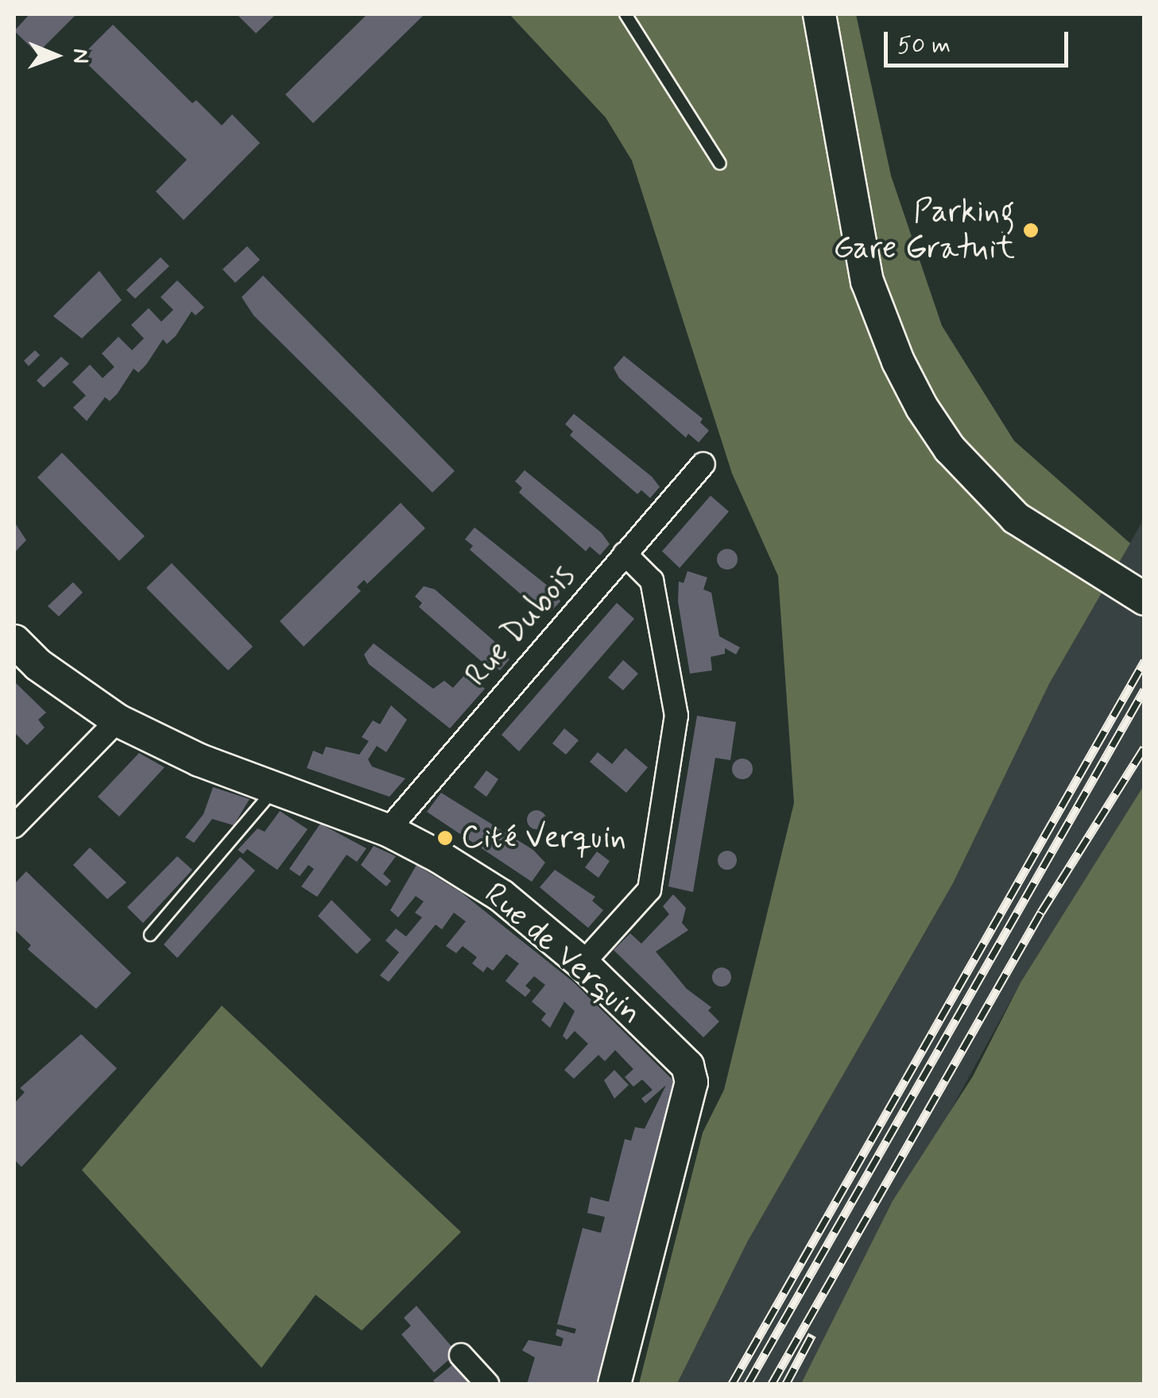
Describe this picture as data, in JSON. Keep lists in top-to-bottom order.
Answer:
{
  "streets": {
    "street": ["Rue Dubois", "Rue de Verquin"]
  },
  "crossings": [
    ["Rue Dubois", "Rue de Verquin"]
  ],
  "places": ["Parking Gare Gratuit", "Cité Verquin"],
  "scale_bar": "50 m",
  "north": "right"
}
